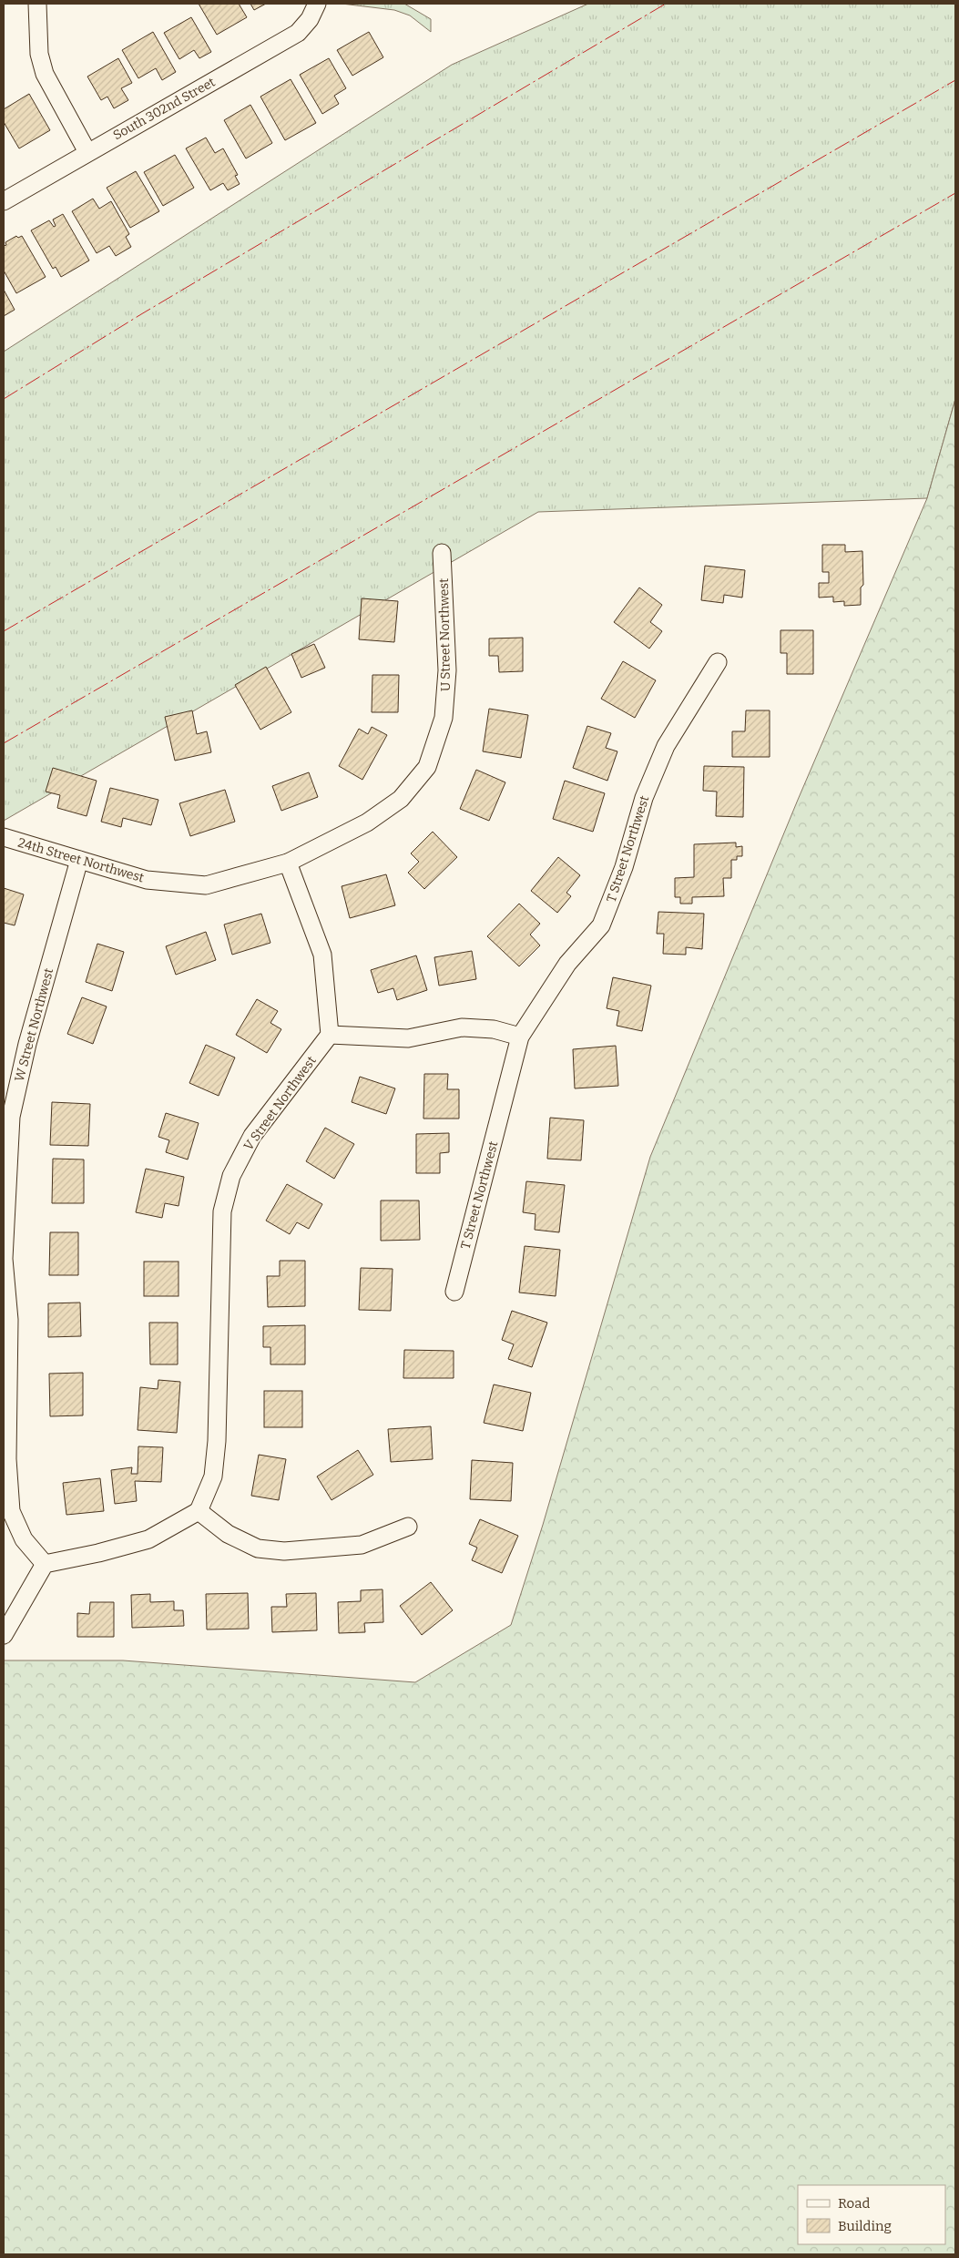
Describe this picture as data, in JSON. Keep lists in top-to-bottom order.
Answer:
{
  "streets": {
    "street": [
      "South 302nd Street",
      "U Street Northwest",
      "T Street Northwest",
      "24th Street Northwest",
      "W Street Northwest",
      "V Street Northwest"
    ]
  },
  "crossings": [
    ["U Street Northwest", "24th Street Northwest"],
    ["24th Street Northwest", "W Street Northwest"]
  ],
  "legend": ["Road", "Building"]
}
